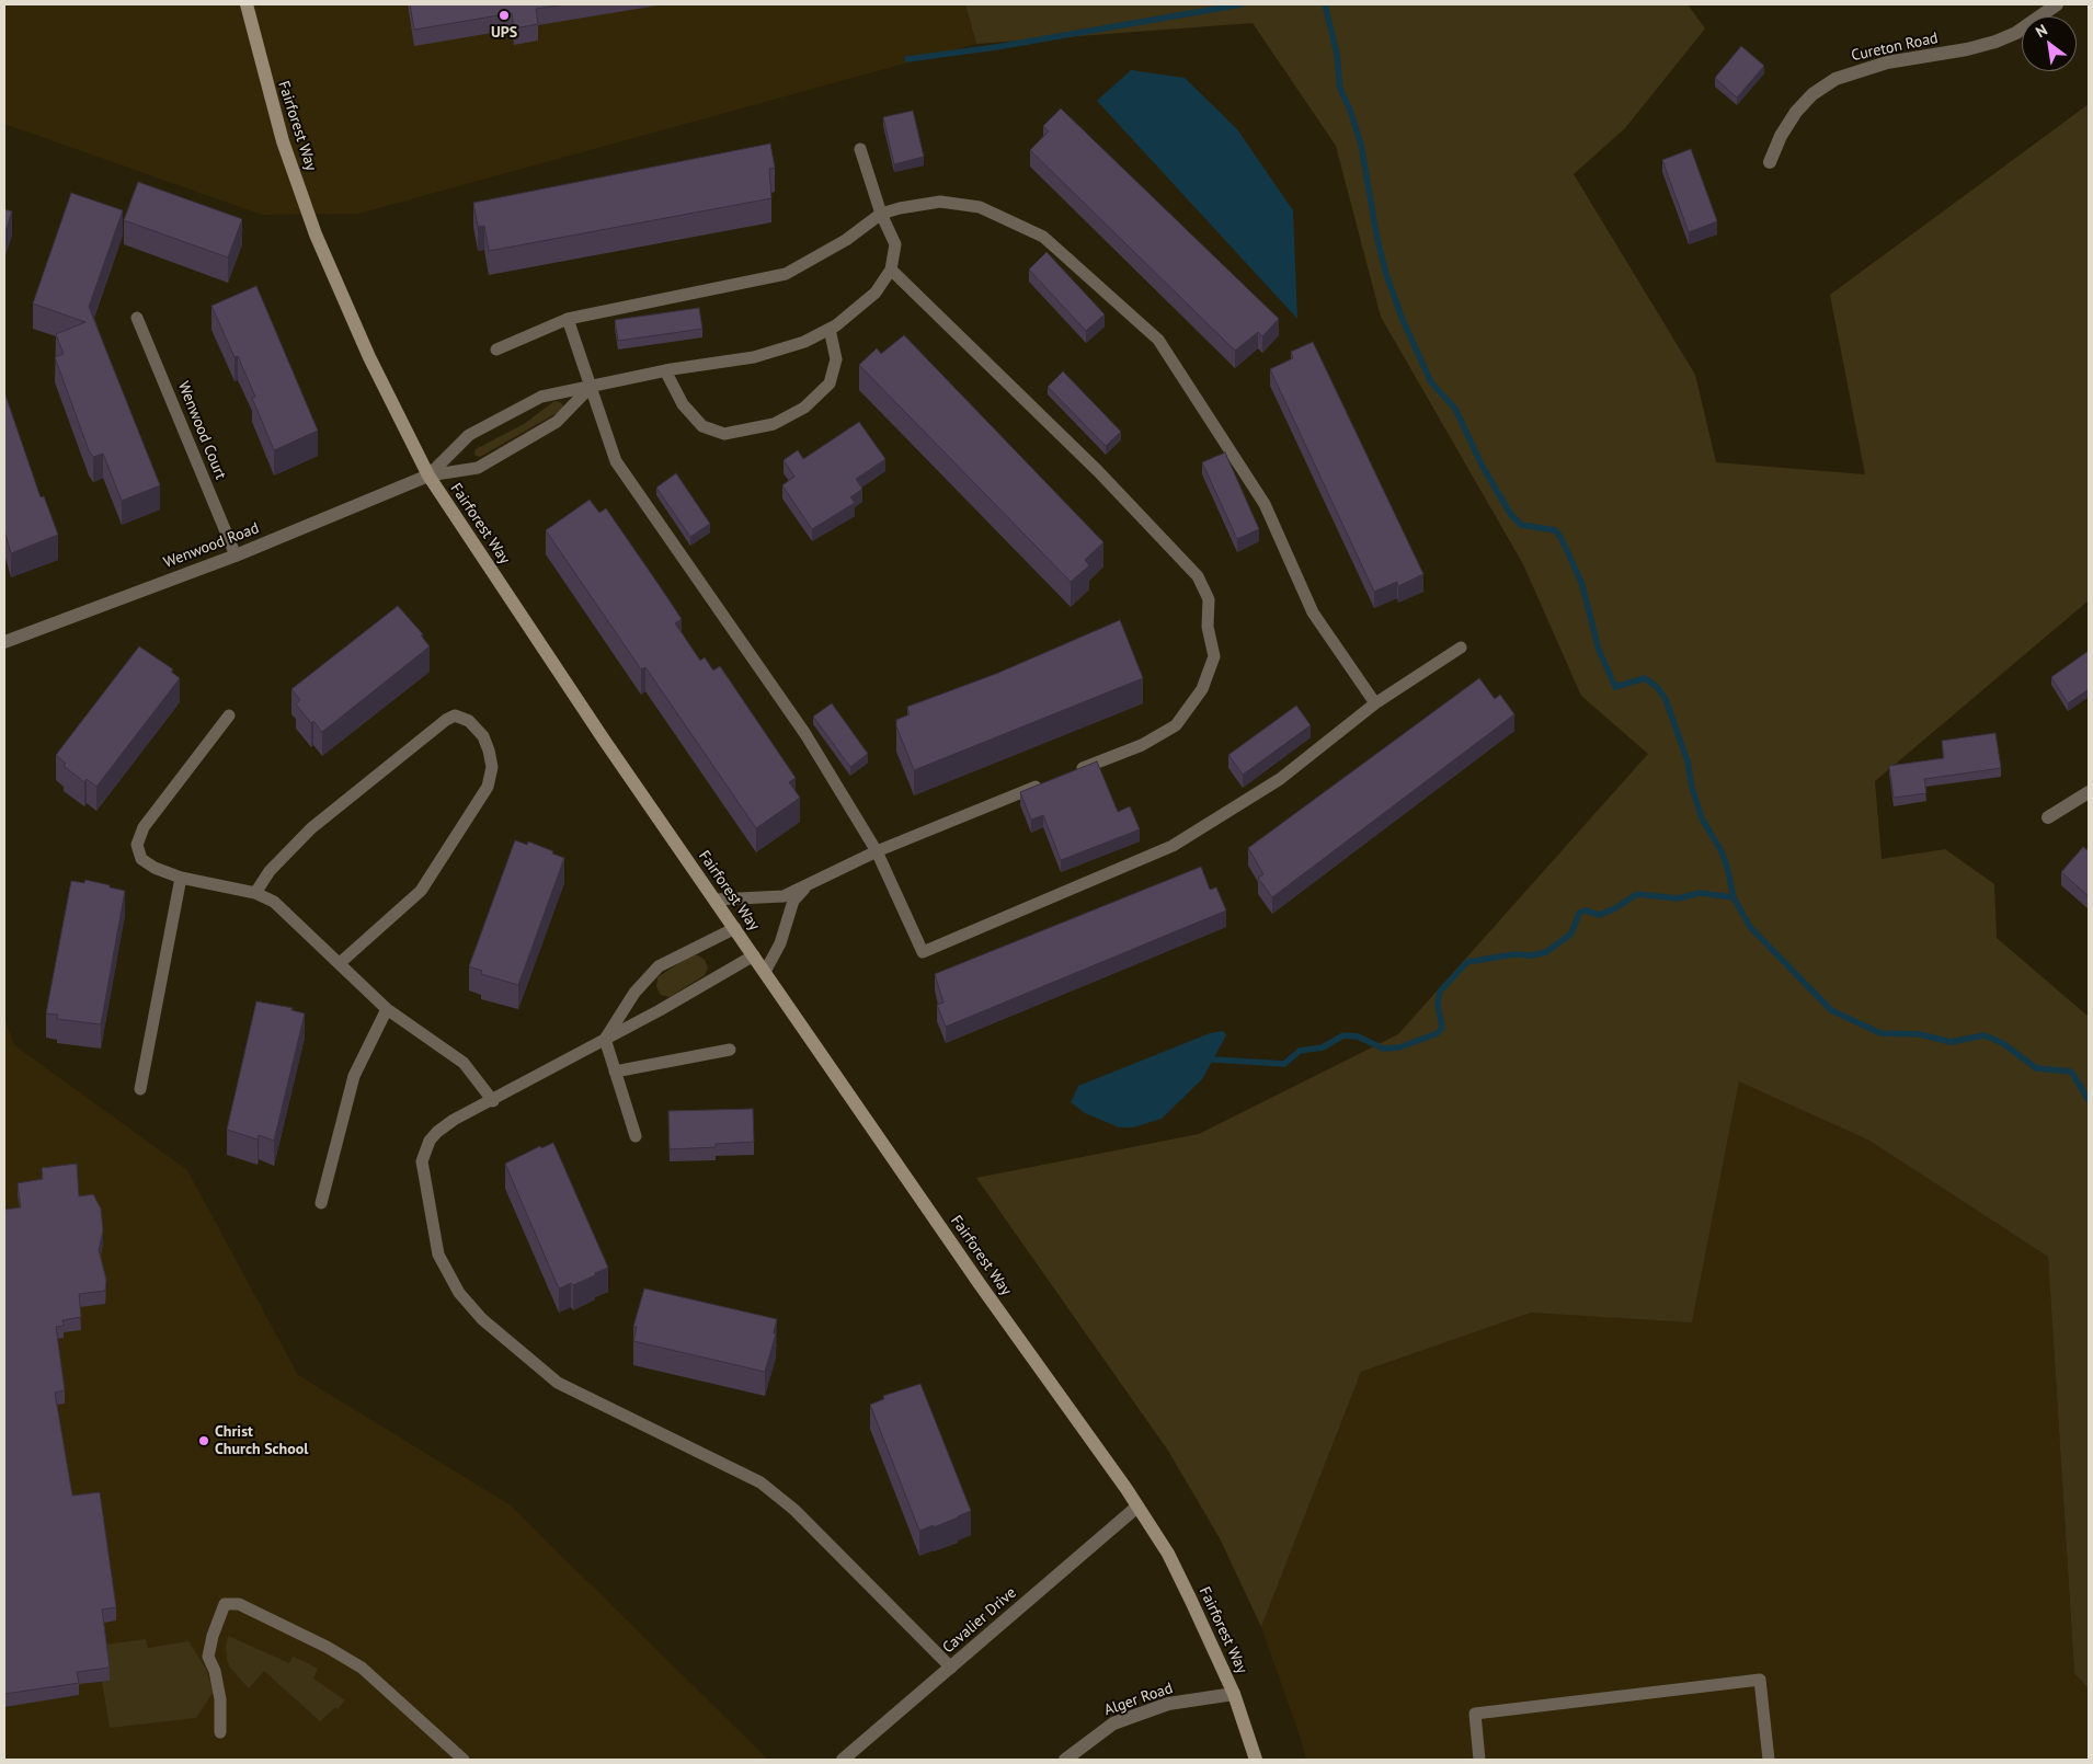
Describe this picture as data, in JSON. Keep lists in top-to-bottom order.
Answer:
{
  "streets": {
    "main road": ["Fairforest Way"],
    "street": [
      "Cureton Road",
      "Wenwood Road",
      "Cavalier Drive",
      "Alger Road"
    ],
    "lane": ["Wenwood Court"]
  },
  "crossings": [
    ["Fairforest Way", "Wenwood Road"],
    ["Fairforest Way", "Cavalier Drive"],
    ["Fairforest Way", "Alger Road"],
    ["Wenwood Court", "Wenwood Road"]
  ],
  "places": ["UPS", "Christ Church School"],
  "north": "top left"
}
